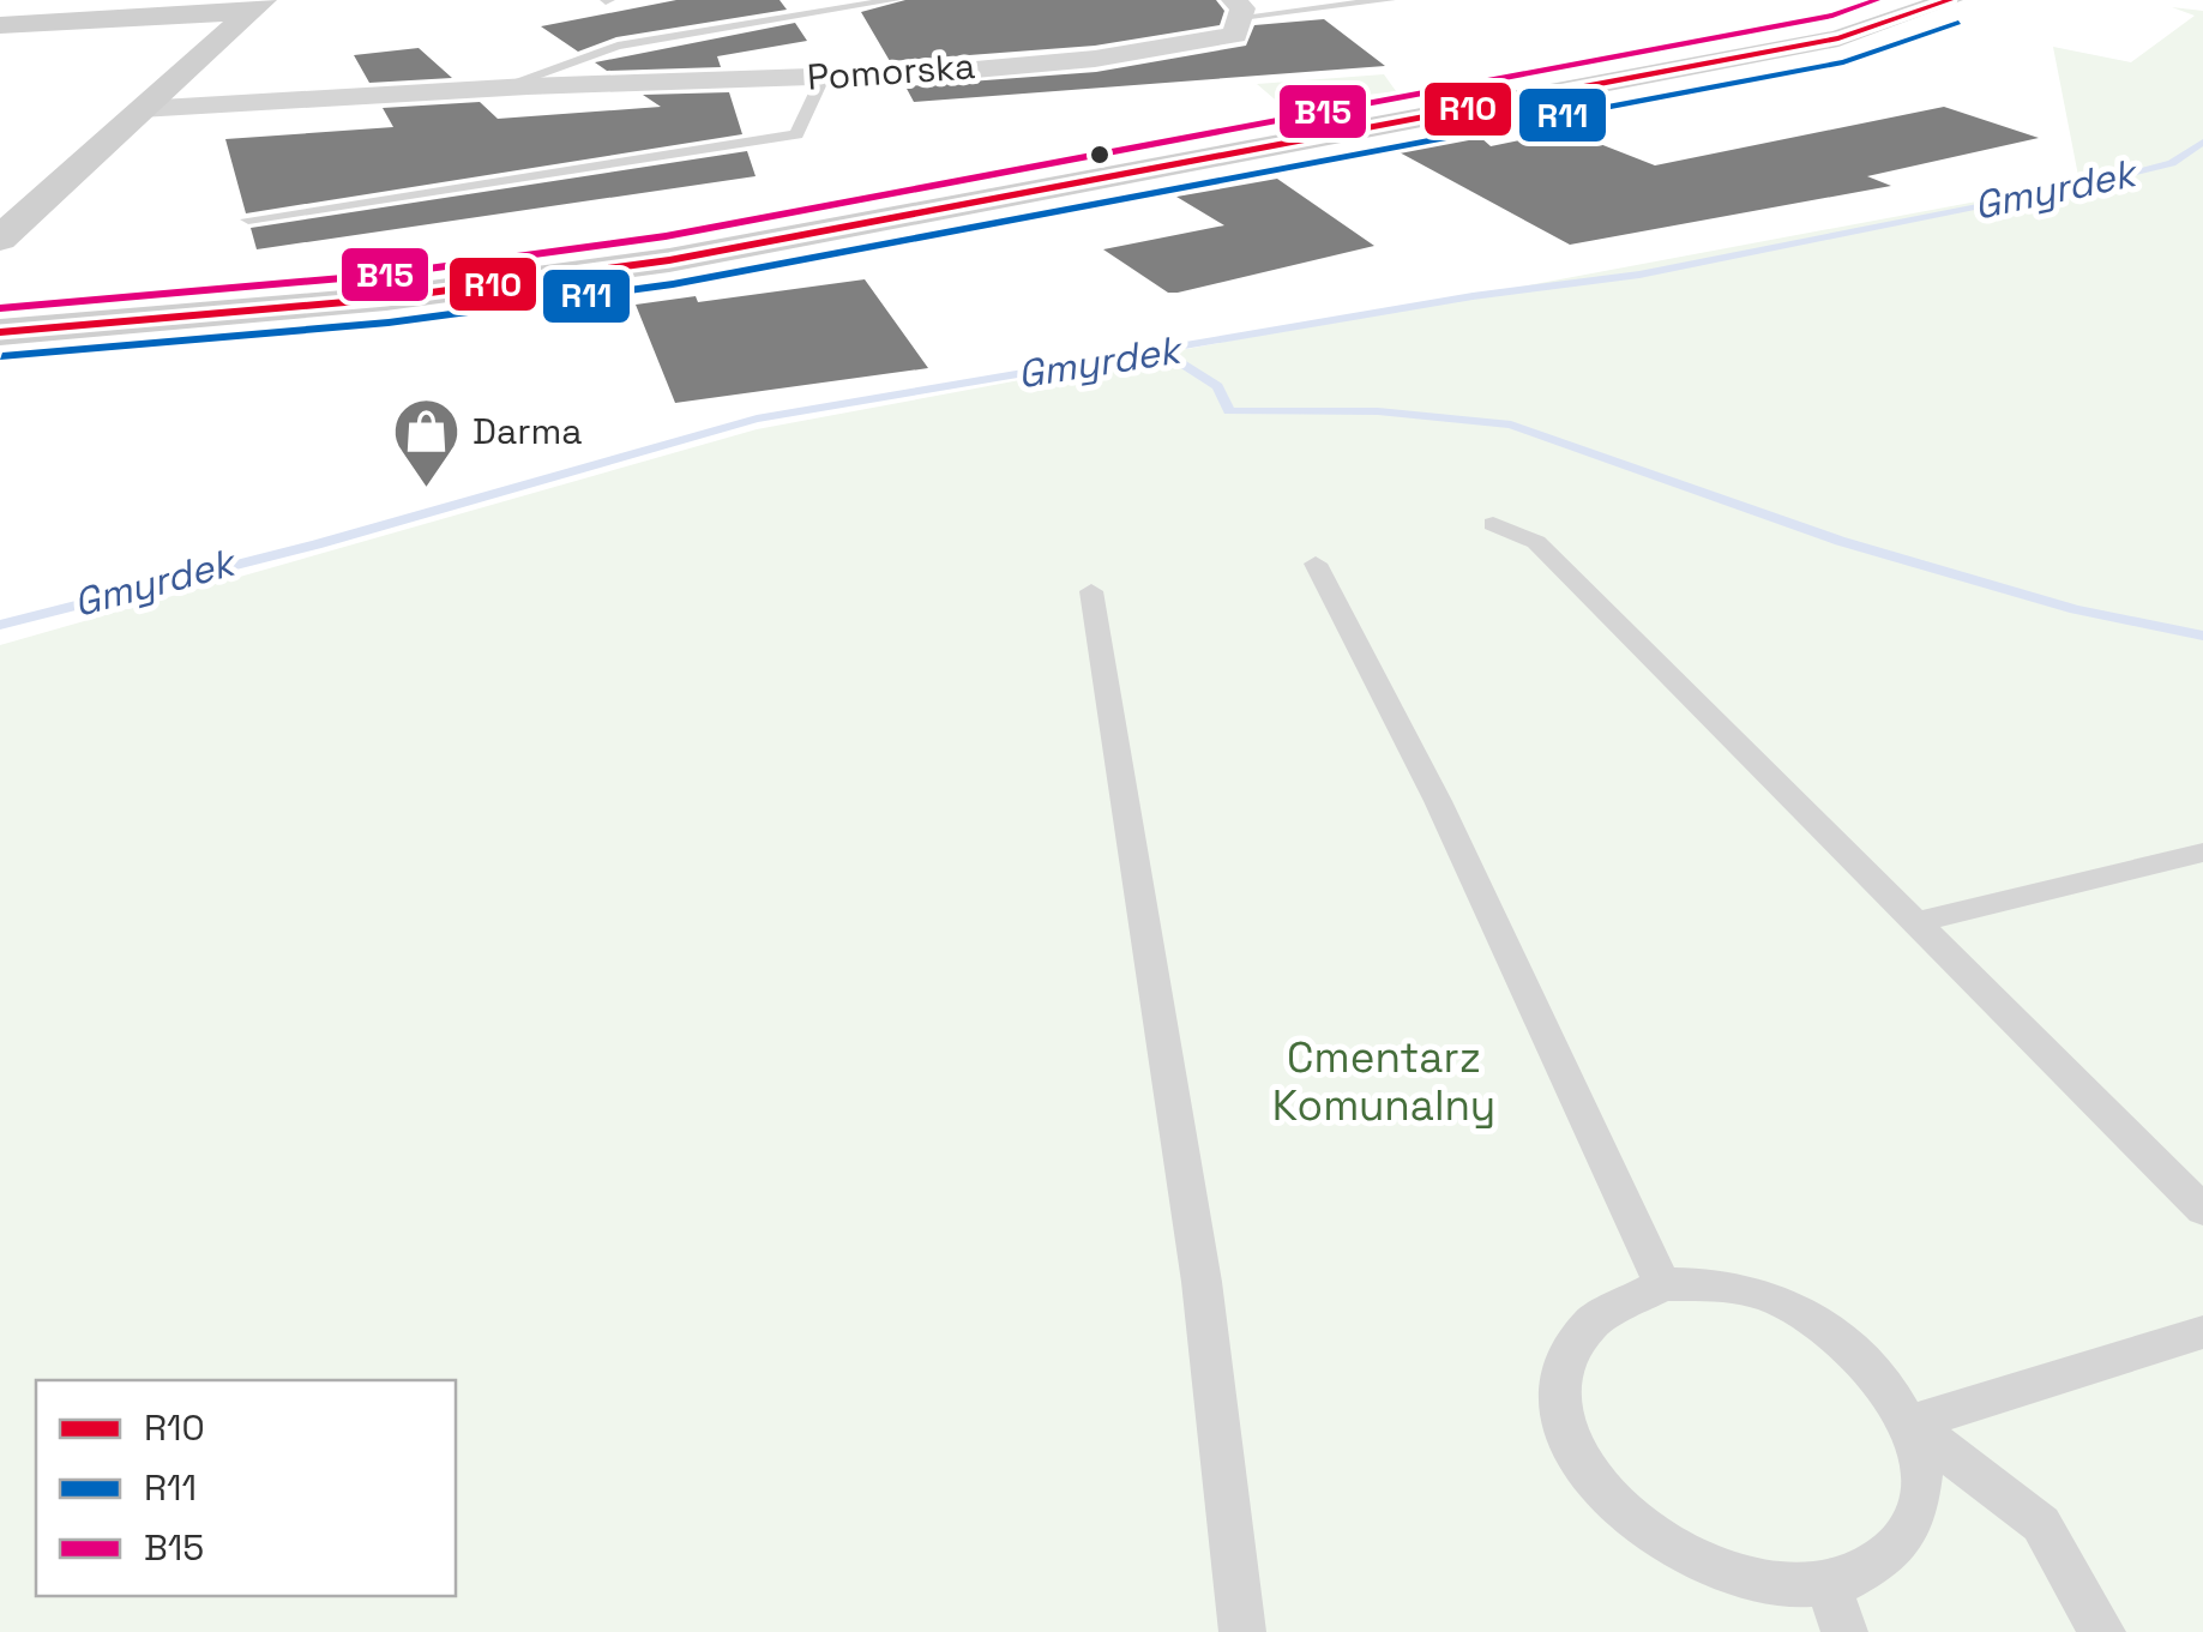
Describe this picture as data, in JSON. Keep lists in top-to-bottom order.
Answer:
{
  "streets": {
    "street": ["Pomorska"]
  },
  "water": ["Gmyrdek"],
  "parks": ["Cmentarz Komunalny"],
  "places": {
    "shop": ["Darma"]
  },
  "lines": ["transit line R10", "transit line B15", "transit line R11"],
  "legend": ["R10", "R11", "B15"]
}
